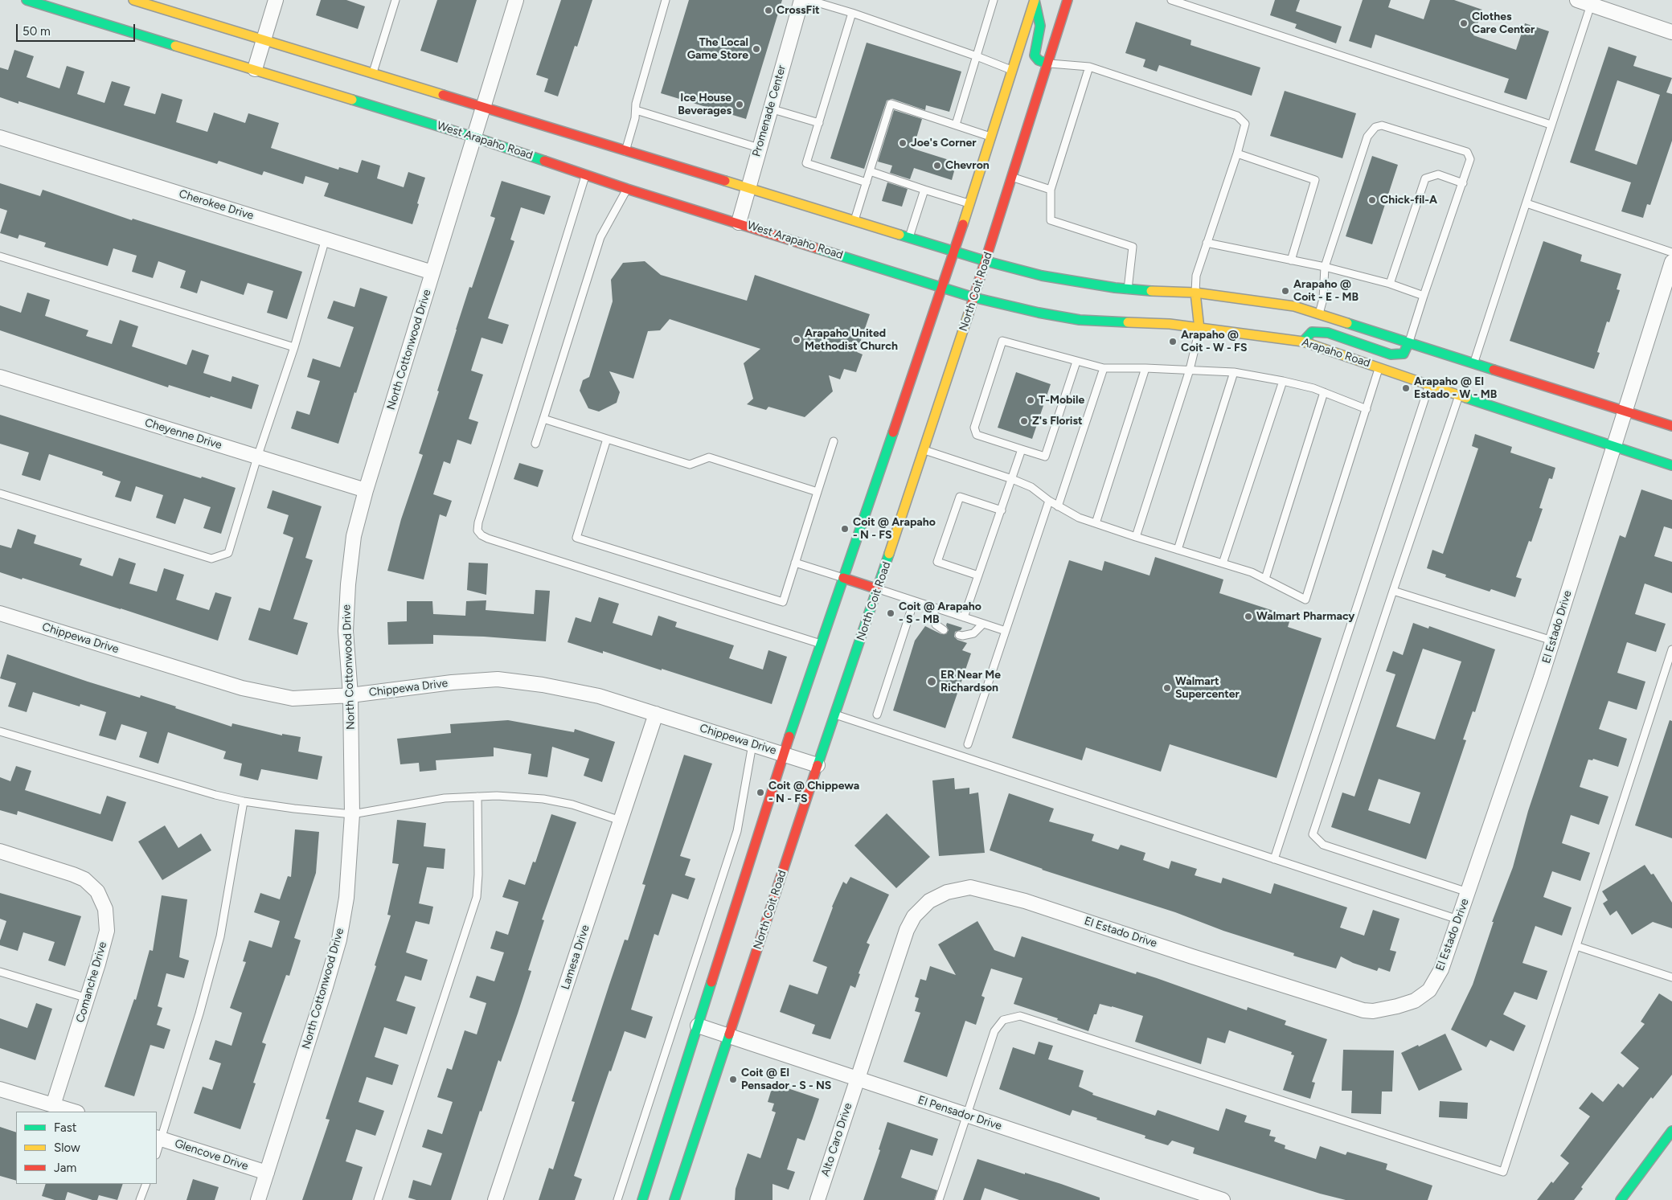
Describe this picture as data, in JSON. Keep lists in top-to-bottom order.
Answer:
{
  "streets": {
    "main road": ["West Arapaho Road", "North Coit Road", "Arapaho Road"],
    "street": [
      "Promenade Center",
      "Cherokee Drive",
      "North Cottonwood Drive",
      "Cheyenne Drive",
      "El Estado Drive",
      "Chippewa Drive",
      "Lamesa Drive",
      "Comanche Drive",
      "El Pensador Drive",
      "Alto Caro Drive",
      "Glencove Drive"
    ]
  },
  "crossings": [
    ["Promenade Center", "West Arapaho Road"],
    ["West Arapaho Road", "North Cottonwood Drive"],
    ["West Arapaho Road", "Arapaho Road"],
    ["Cherokee Drive", "North Cottonwood Drive"],
    ["North Coit Road", "Arapaho Road"],
    ["North Coit Road", "Chippewa Drive"],
    ["North Coit Road", "El Pensador Drive"],
    ["North Cottonwood Drive", "Cheyenne Drive"],
    ["North Cottonwood Drive", "Chippewa Drive"],
    ["North Cottonwood Drive", "Glencove Drive"],
    ["Arapaho Road", "El Estado Drive"],
    ["El Estado Drive", "El Pensador Drive"],
    ["El Estado Drive", "Alto Caro Drive"],
    ["Chippewa Drive", "Lamesa Drive"],
    ["El Pensador Drive", "Alto Caro Drive"]
  ],
  "places": [
    "CrossFit",
    "Clothes Care Center",
    "The Local Game Store",
    "Ice House Beverages",
    "Joe's Corner",
    "Chevron",
    "Chick-fil-A",
    "Arapaho @ Coit - E - MB",
    "Arapaho United Methodist Church",
    "Arapaho @ Coit - W - FS",
    "Arapaho @ El Estado - W - MB",
    "T-Mobile",
    "Z's Florist",
    "Coit @ Arapaho - N - FS",
    "Coit @ Arapaho - S - MB",
    "Walmart Pharmacy",
    "ER Near Me Richardson",
    "Walmart Supercenter",
    "Coit @ Chippewa - N - FS",
    "Coit @ El Pensador - S - NS"
  ],
  "legend": ["Fast", "Slow", "Jam"],
  "scale_bar": "50 m"
}
